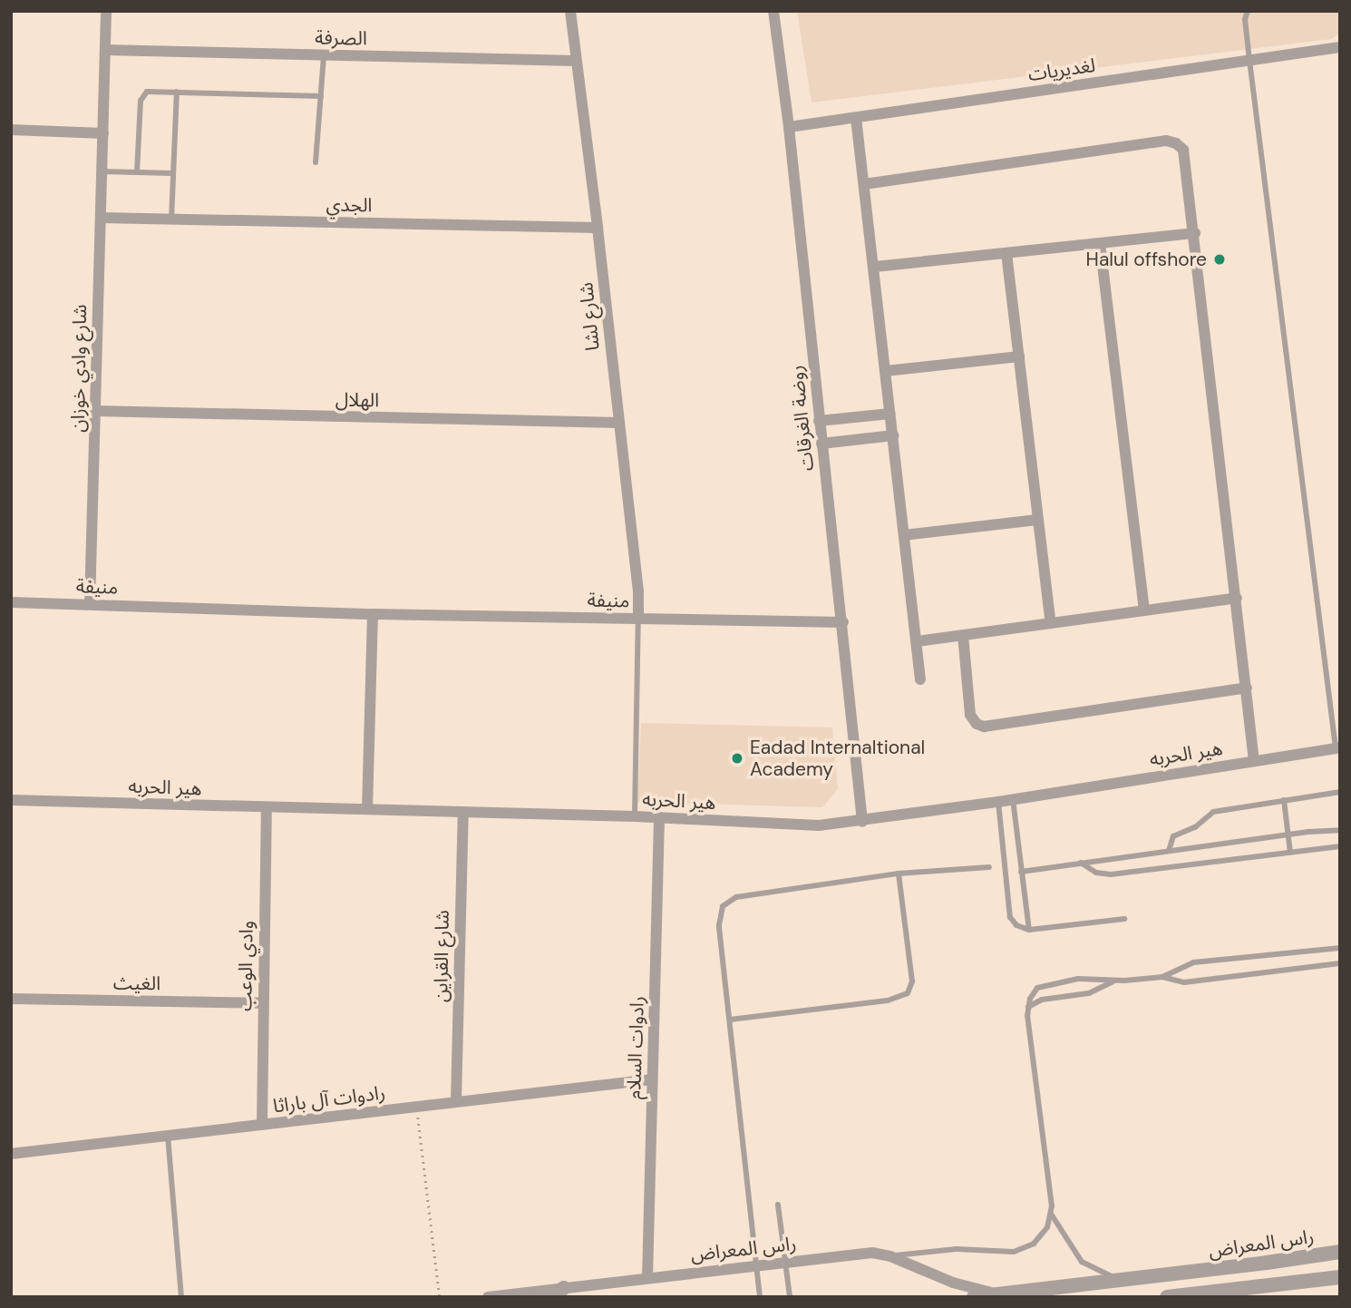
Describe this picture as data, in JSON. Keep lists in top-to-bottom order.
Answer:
{
  "streets": {
    "street": [
      "الصرفة",
      "لغديريات",
      "الجدي",
      "شارع لشا",
      "شارع وادي خوزان",
      "الهلال",
      "روضة الغرقات",
      "منيفة",
      "هير الحربه",
      "شارع القراين",
      "وادي الوعب",
      "الغيث",
      "رادوات السلام",
      "رادوات آل باراثا",
      "راس المعراض"
    ]
  },
  "crossings": [
    ["الصرفة", "شارع لشا"],
    ["الصرفة", "شارع وادي خوزان"],
    ["لغديريات", "روضة الغرقات"],
    ["الجدي", "شارع لشا"],
    ["الجدي", "شارع وادي خوزان"],
    ["شارع لشا", "الهلال"],
    ["شارع لشا", "منيفة"],
    ["شارع وادي خوزان", "الهلال"],
    ["شارع وادي خوزان", "منيفة"],
    ["روضة الغرقات", "منيفة"],
    ["روضة الغرقات", "هير الحربه"],
    ["هير الحربه", "شارع القراين"],
    ["هير الحربه", "وادي الوعب"],
    ["هير الحربه", "رادوات السلام"],
    ["شارع القراين", "رادوات آل باراثا"],
    ["وادي الوعب", "الغيث"],
    ["وادي الوعب", "رادوات آل باراثا"],
    ["رادوات السلام", "رادوات آل باراثا"],
    ["رادوات السلام", "راس المعراض"]
  ],
  "places": ["Halul offshore", "Eadad Internaltional Academy"]
}
